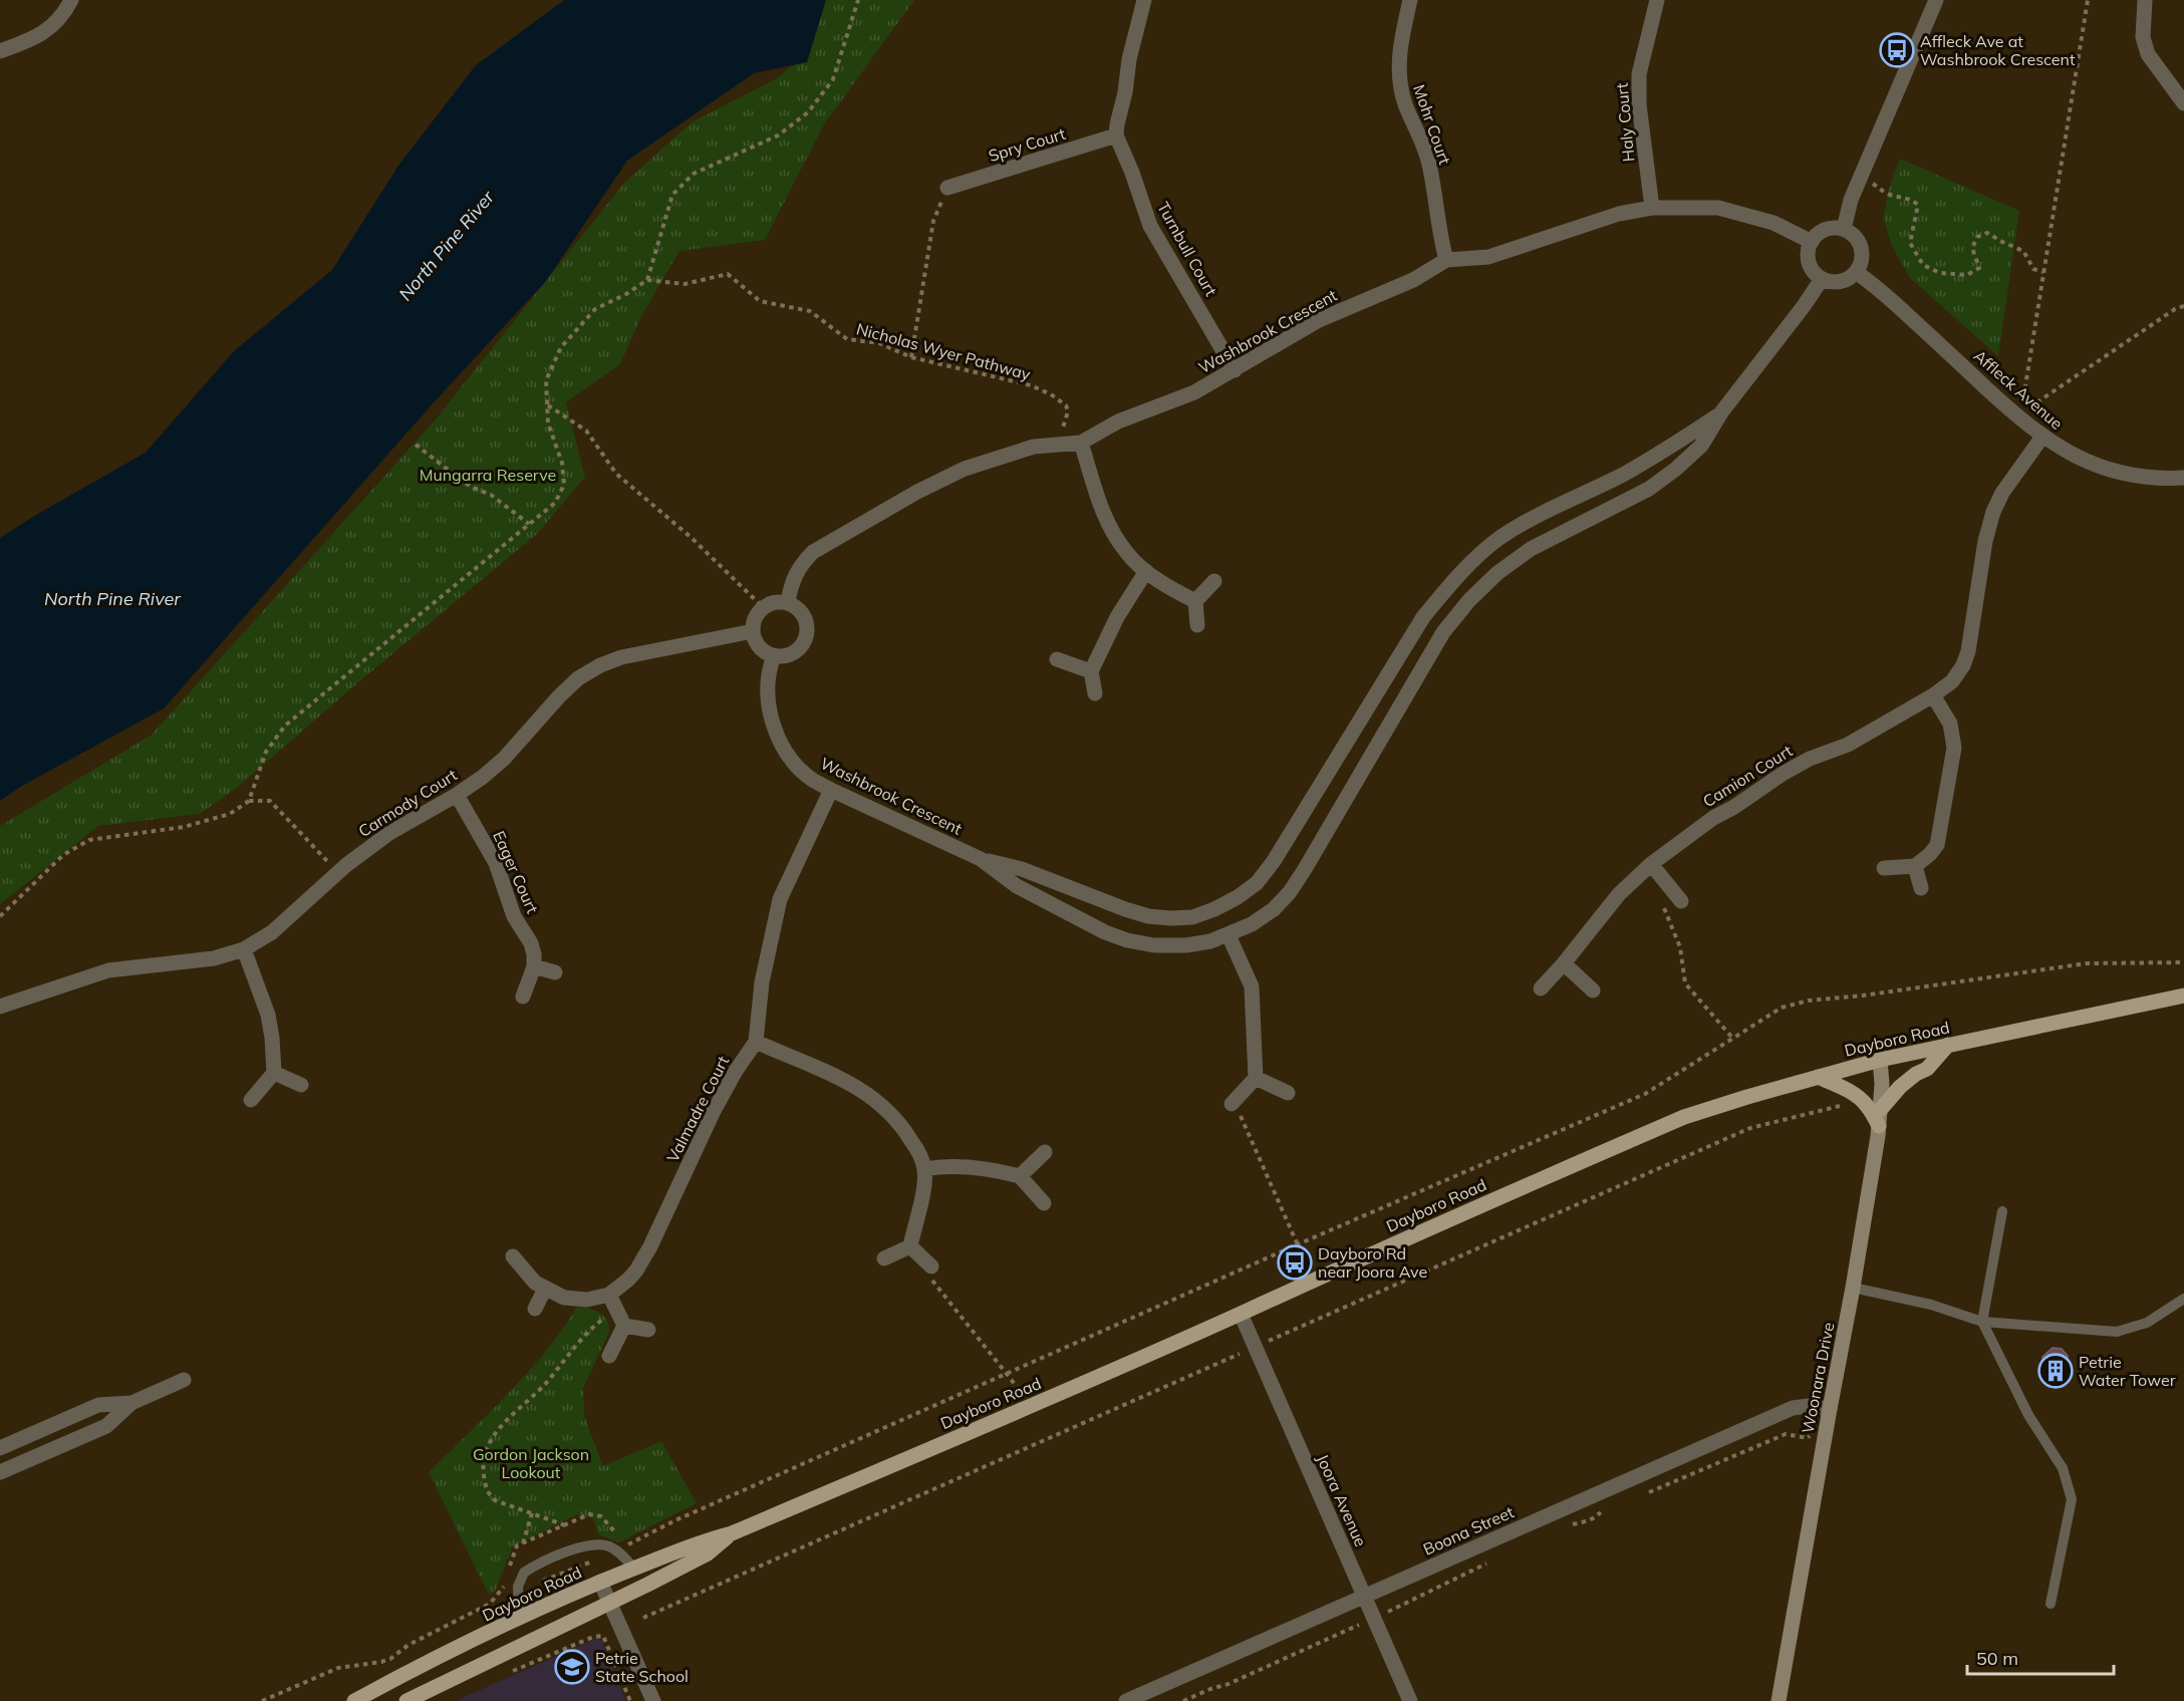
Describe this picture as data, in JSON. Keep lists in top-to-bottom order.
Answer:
{
  "streets": {
    "main road": ["Dayboro Road"],
    "street": [
      "Haly Court",
      "Mohr Court",
      "Spry Court",
      "Turnbull Court",
      "Washbrook Crescent",
      "Affleck Avenue",
      "Camion Court",
      "Carmody Court",
      "Eager Court",
      "Valmadre Court",
      "Woonara Drive",
      "Joora Avenue",
      "Boona Street"
    ],
    "path": ["Nicholas Wyer Pathway"]
  },
  "crossings": [
    ["Haly Court", "Washbrook Crescent"],
    ["Mohr Court", "Washbrook Crescent"],
    ["Spry Court", "Turnbull Court"],
    ["Turnbull Court", "Washbrook Crescent"],
    ["Washbrook Crescent", "Nicholas Wyer Pathway"],
    ["Washbrook Crescent", "Affleck Avenue"],
    ["Washbrook Crescent", "Carmody Court"],
    ["Washbrook Crescent", "Valmadre Court"],
    ["Affleck Avenue", "Camion Court"],
    ["Carmody Court", "Eager Court"],
    ["Dayboro Road", "Woonara Drive"],
    ["Dayboro Road", "Joora Avenue"],
    ["Woonara Drive", "Boona Street"],
    ["Joora Avenue", "Boona Street"]
  ],
  "water": ["North Pine River"],
  "parks": ["Mungarra Reserve", "Gordon Jackson Lookout"],
  "places": {
    "bus stop": ["Affleck Ave at Washbrook Crescent", "Dayboro Rd near Joora Ave"],
    "building": ["Petrie Water Tower"],
    "school or university": ["Petrie State School"]
  },
  "scale_bar": "50 m"
}
